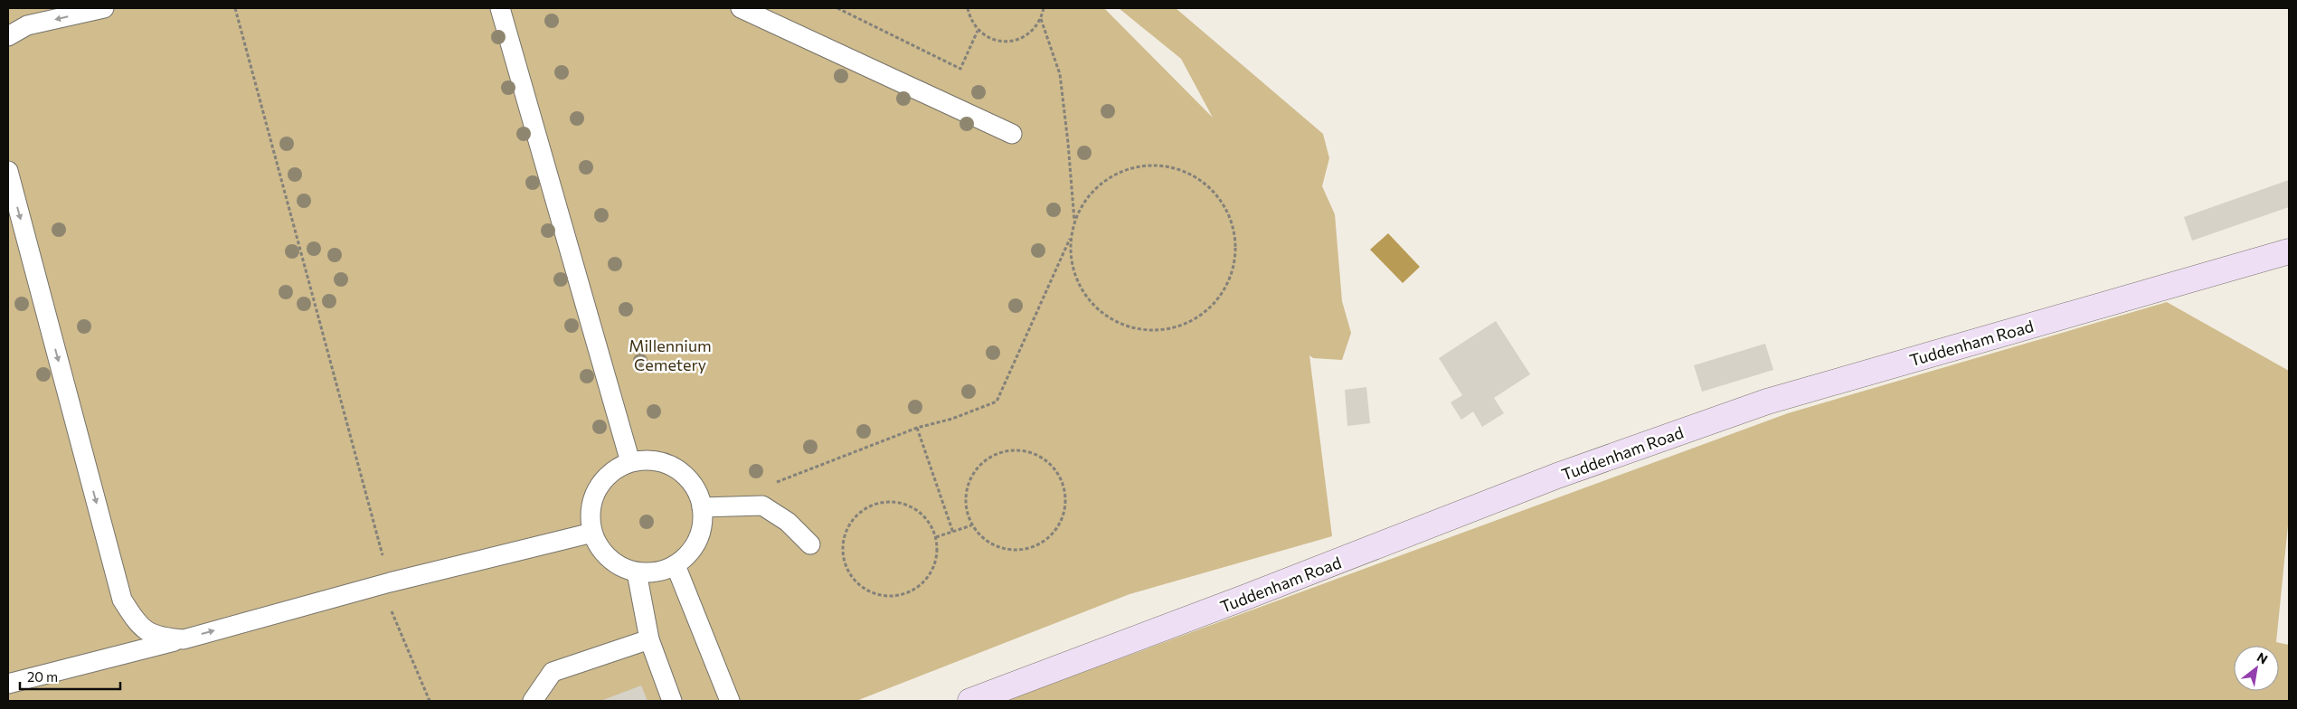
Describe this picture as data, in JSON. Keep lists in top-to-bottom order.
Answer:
{
  "streets": {
    "street": ["Tuddenham Road"]
  },
  "parks": ["Millennium Cemetery"],
  "scale_bar": "20 m",
  "north": "top right"
}
